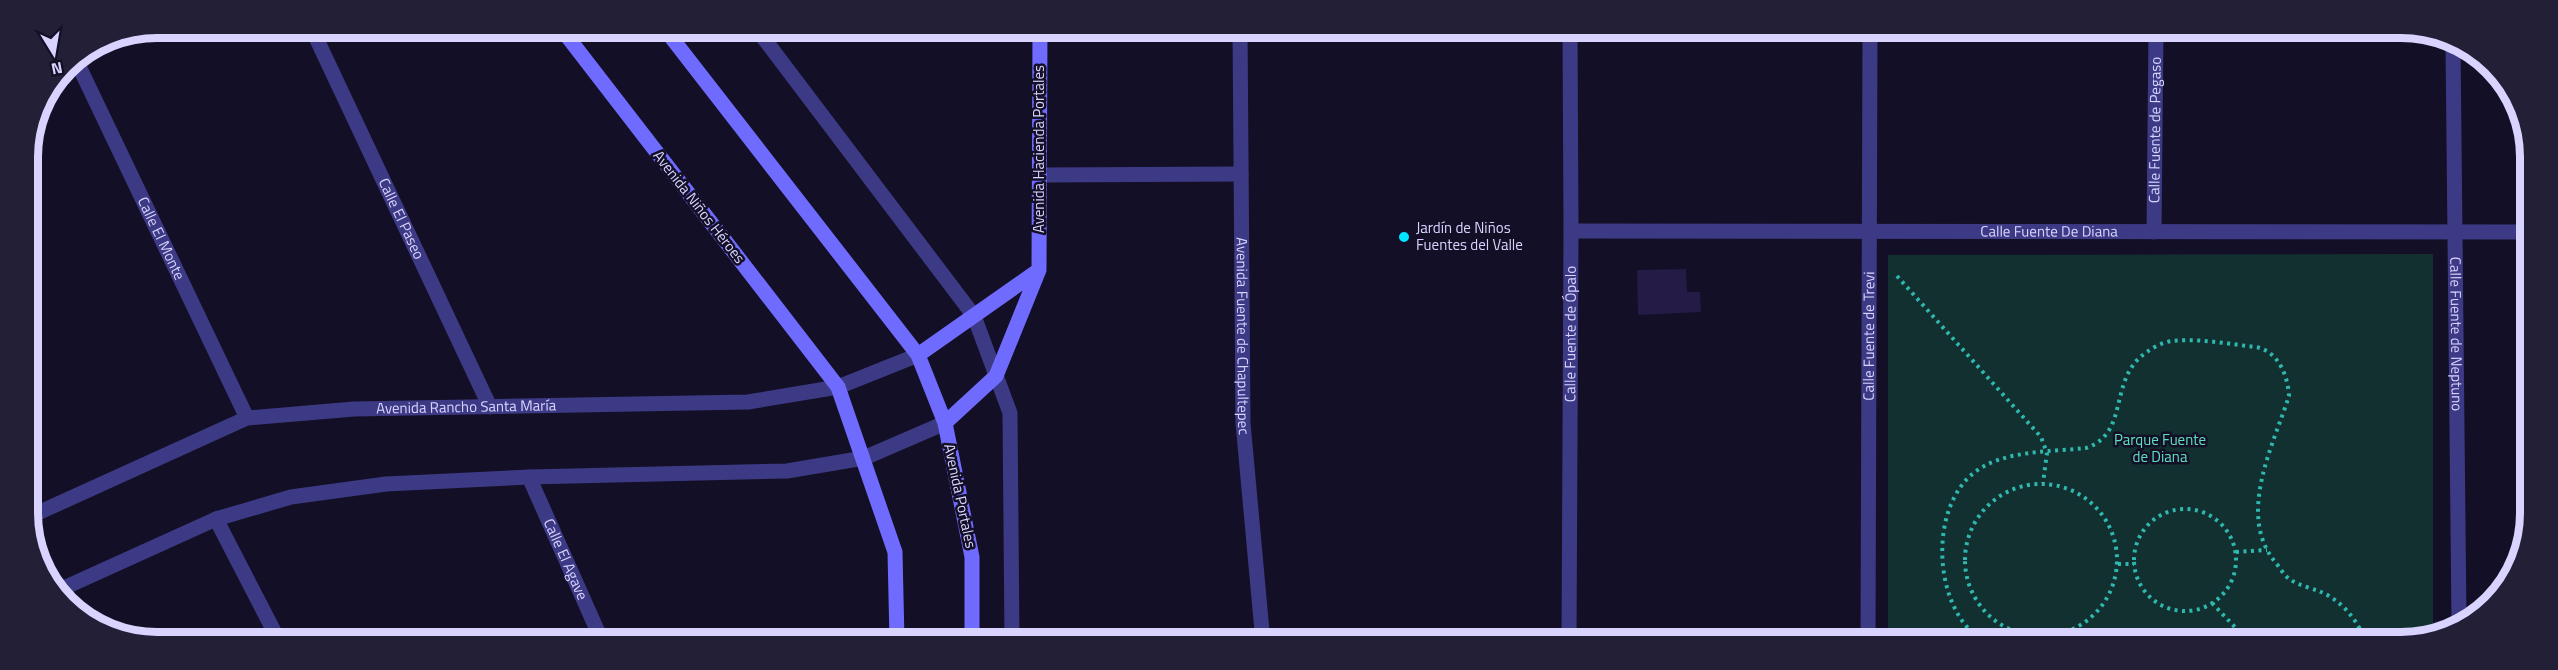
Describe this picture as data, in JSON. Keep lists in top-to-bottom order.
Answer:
{
  "streets": {
    "main road": ["Avenida Hacienda Portales", "Avenida Niños Héroes", "Avenida Portales"],
    "street": [
      "Calle Fuente de Pegaso",
      "Calle El Paseo",
      "Calle Fuente De Diana",
      "Calle El Monte",
      "Calle Fuente de Neptuno",
      "Avenida Fuente de Chapultepec",
      "Calle Fuente de Ópalo",
      "Calle Fuente de Trevi",
      "Avenida Rancho Santa María",
      "Calle El Agave"
    ]
  },
  "crossings": [
    ["Calle Fuente de Pegaso", "Calle Fuente De Diana"],
    ["Avenida Hacienda Portales", "Avenida Portales"],
    ["Avenida Niños Héroes", "Avenida Rancho Santa María"],
    ["Calle El Paseo", "Avenida Rancho Santa María"],
    ["Calle Fuente De Diana", "Calle Fuente de Neptuno"],
    ["Calle Fuente De Diana", "Calle Fuente de Ópalo"],
    ["Calle Fuente De Diana", "Calle Fuente de Trevi"],
    ["Calle El Monte", "Avenida Rancho Santa María"],
    ["Avenida Rancho Santa María", "Avenida Portales"]
  ],
  "parks": ["Parque Fuente de Diana"],
  "places": ["Jardín de Niños Fuentes del Valle"],
  "north": "bottom"
}
